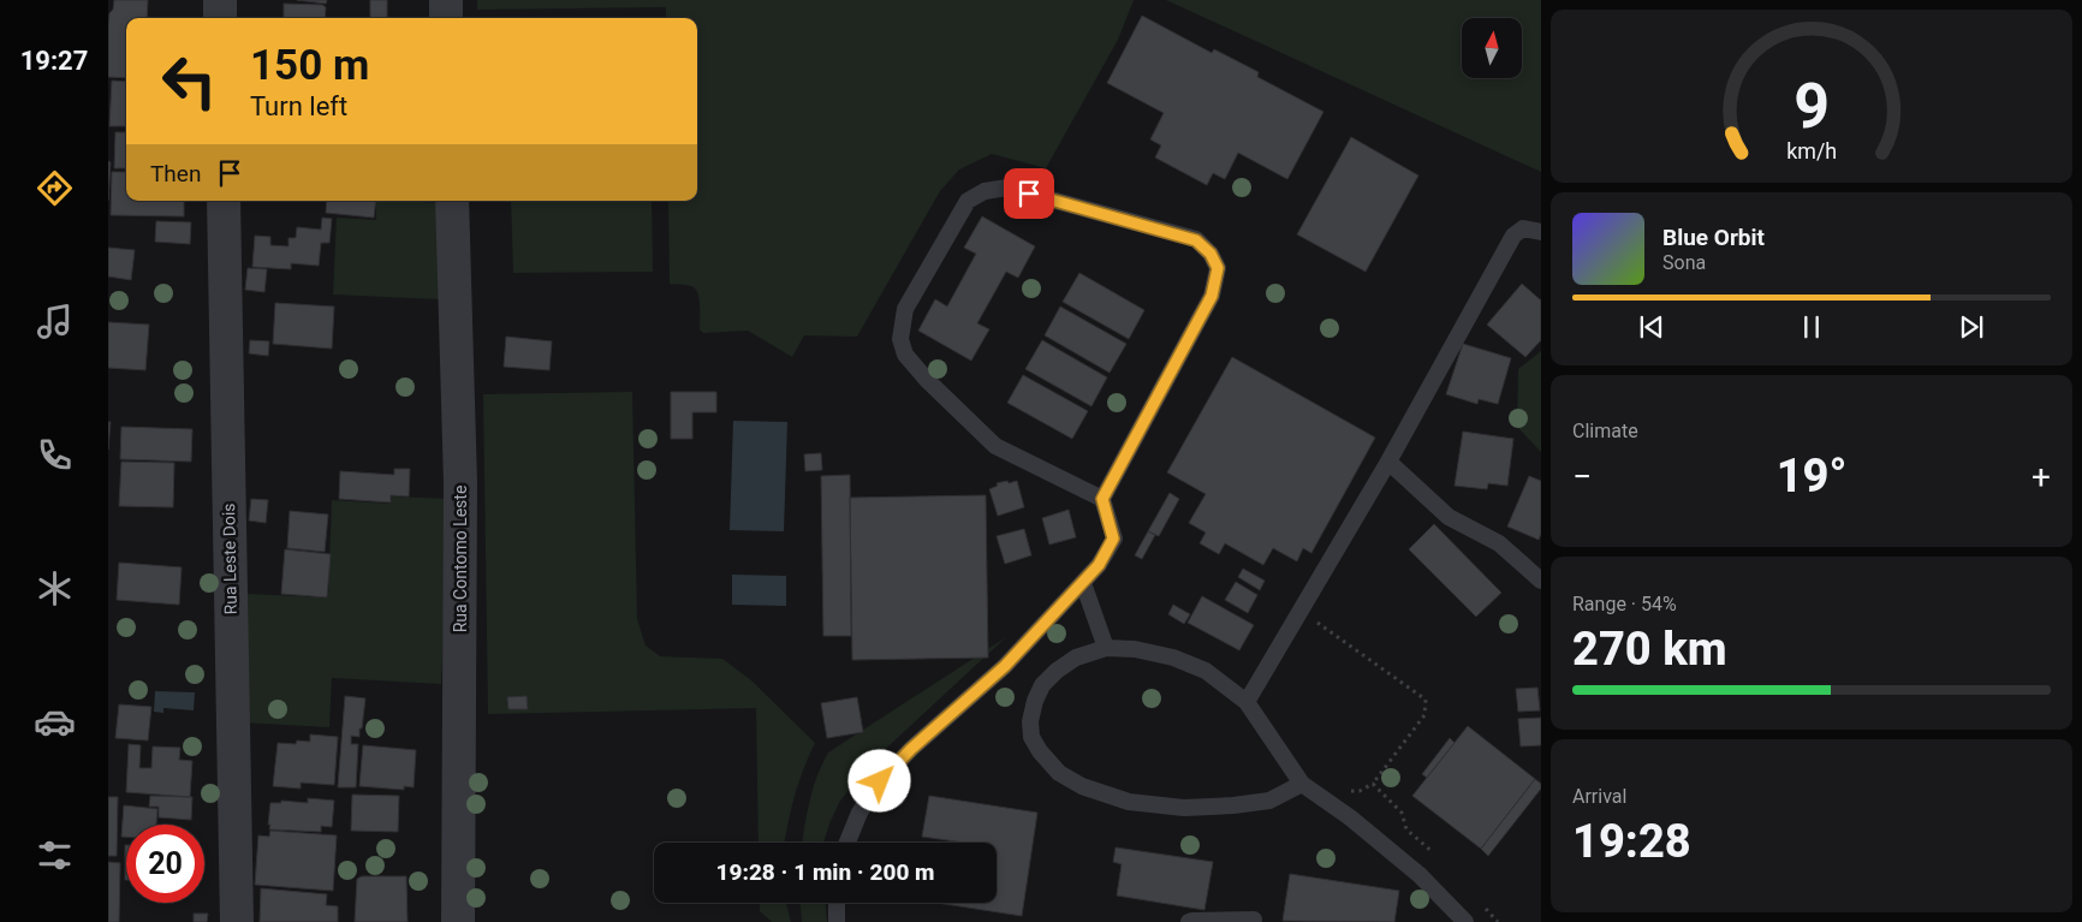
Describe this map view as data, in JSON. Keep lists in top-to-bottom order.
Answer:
{
  "streets": {
    "street": ["Rua Leste Dois", "Rua Contomo Leste"]
  },
  "north": "top",
  "page": {
    "tabs": "19:27",
    "turn": ["150 m", "Turn left"],
    "then": "Then",
    "song": ["Blue Orbit", "Sona"],
    "tile": [
      "Climate",
      ["Range · 54%", "270 km"],
      ["Arrival", "19:28"]
    ],
    "heat": ["−", "19°", "+"],
    "limit": "20",
    "trip": "19:28 · 1 min · 200 m",
    "gauge": ["9", "km/h"]
  }
}
